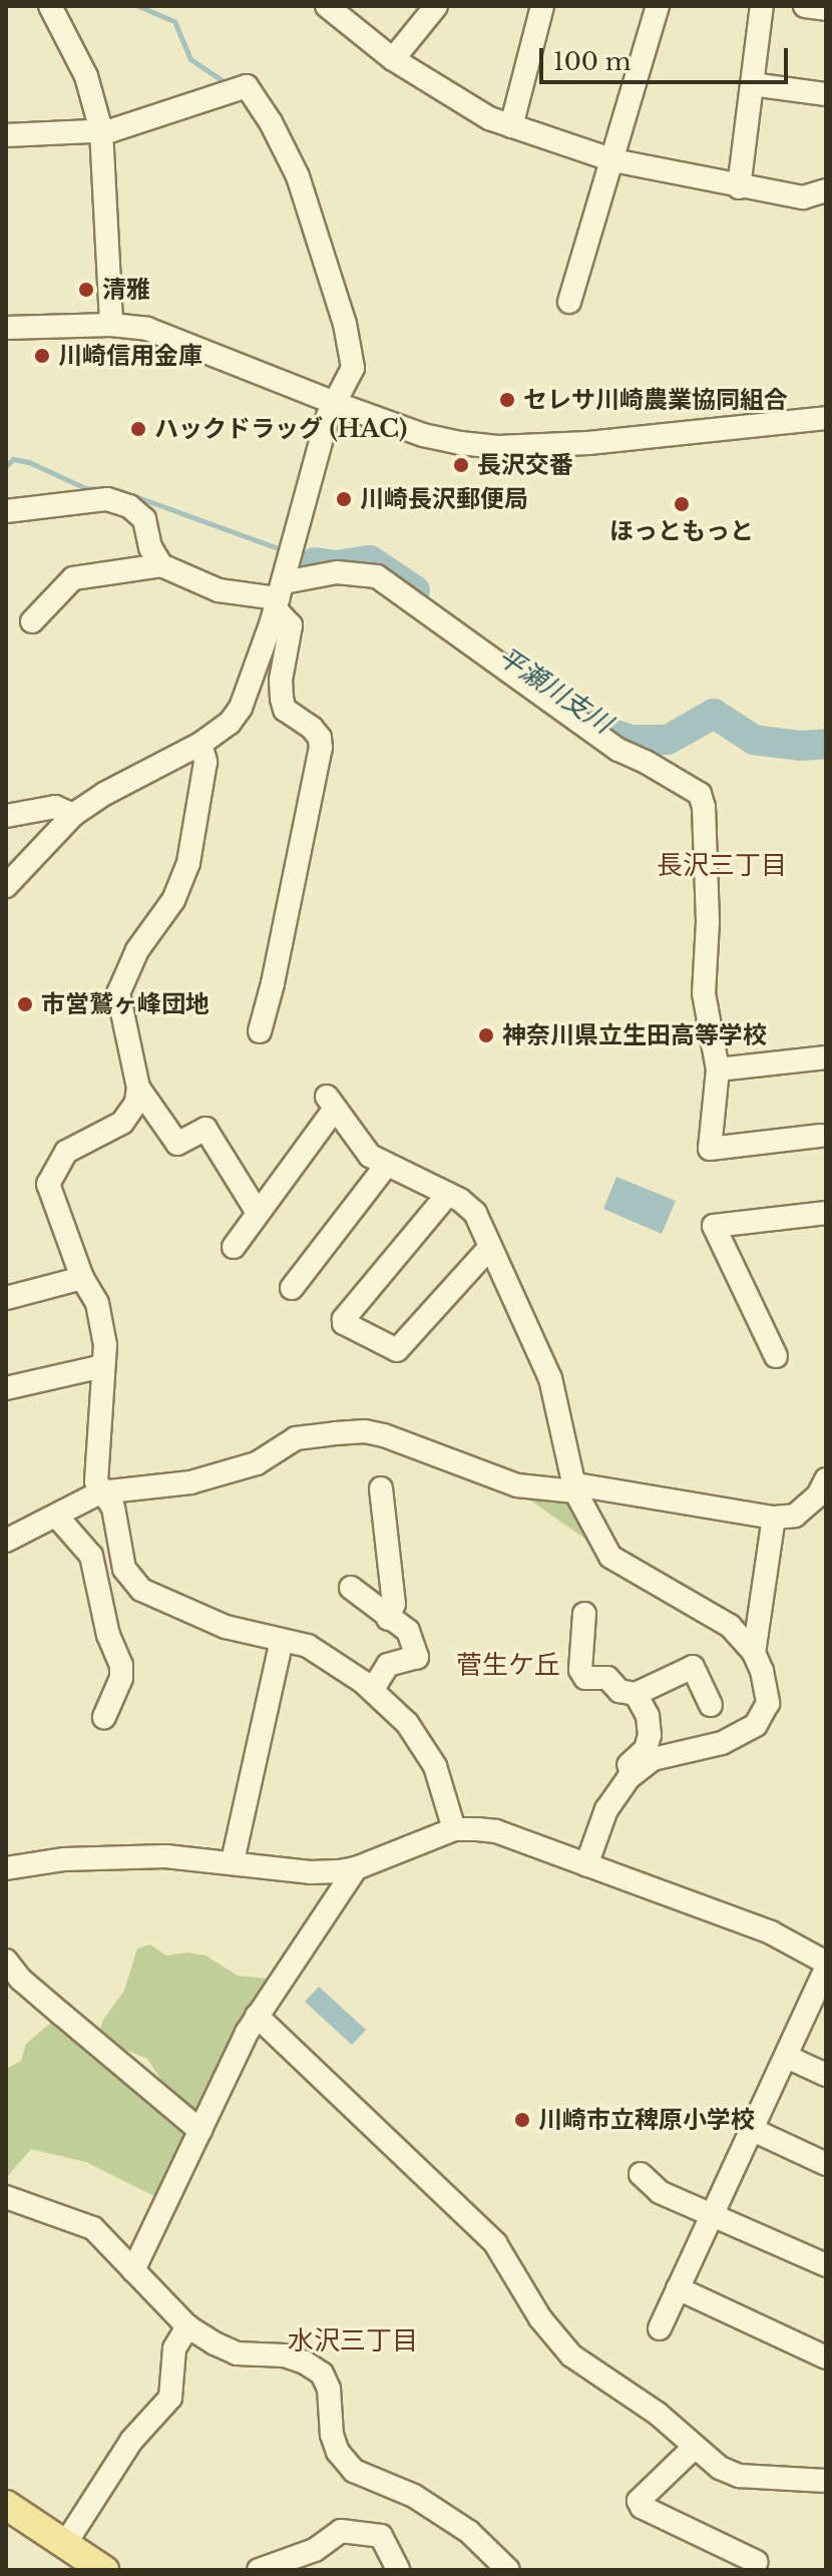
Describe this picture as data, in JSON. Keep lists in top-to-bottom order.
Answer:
{
  "districts": ["長沢三丁目", "菅生ケ丘", "水沢三丁目"],
  "water": ["平瀬川支川"],
  "places": [
    "清雅",
    "川崎信用金庫",
    "セレサ川崎農業協同組合",
    "ハックドラッグ (HAC)",
    "長沢交番",
    "川崎長沢郵便局",
    "ほっともっと",
    "市営鷲ヶ峰団地",
    "神奈川県立生田高等学校",
    "川崎市立稗原小学校"
  ],
  "scale_bar": "100 m"
}
